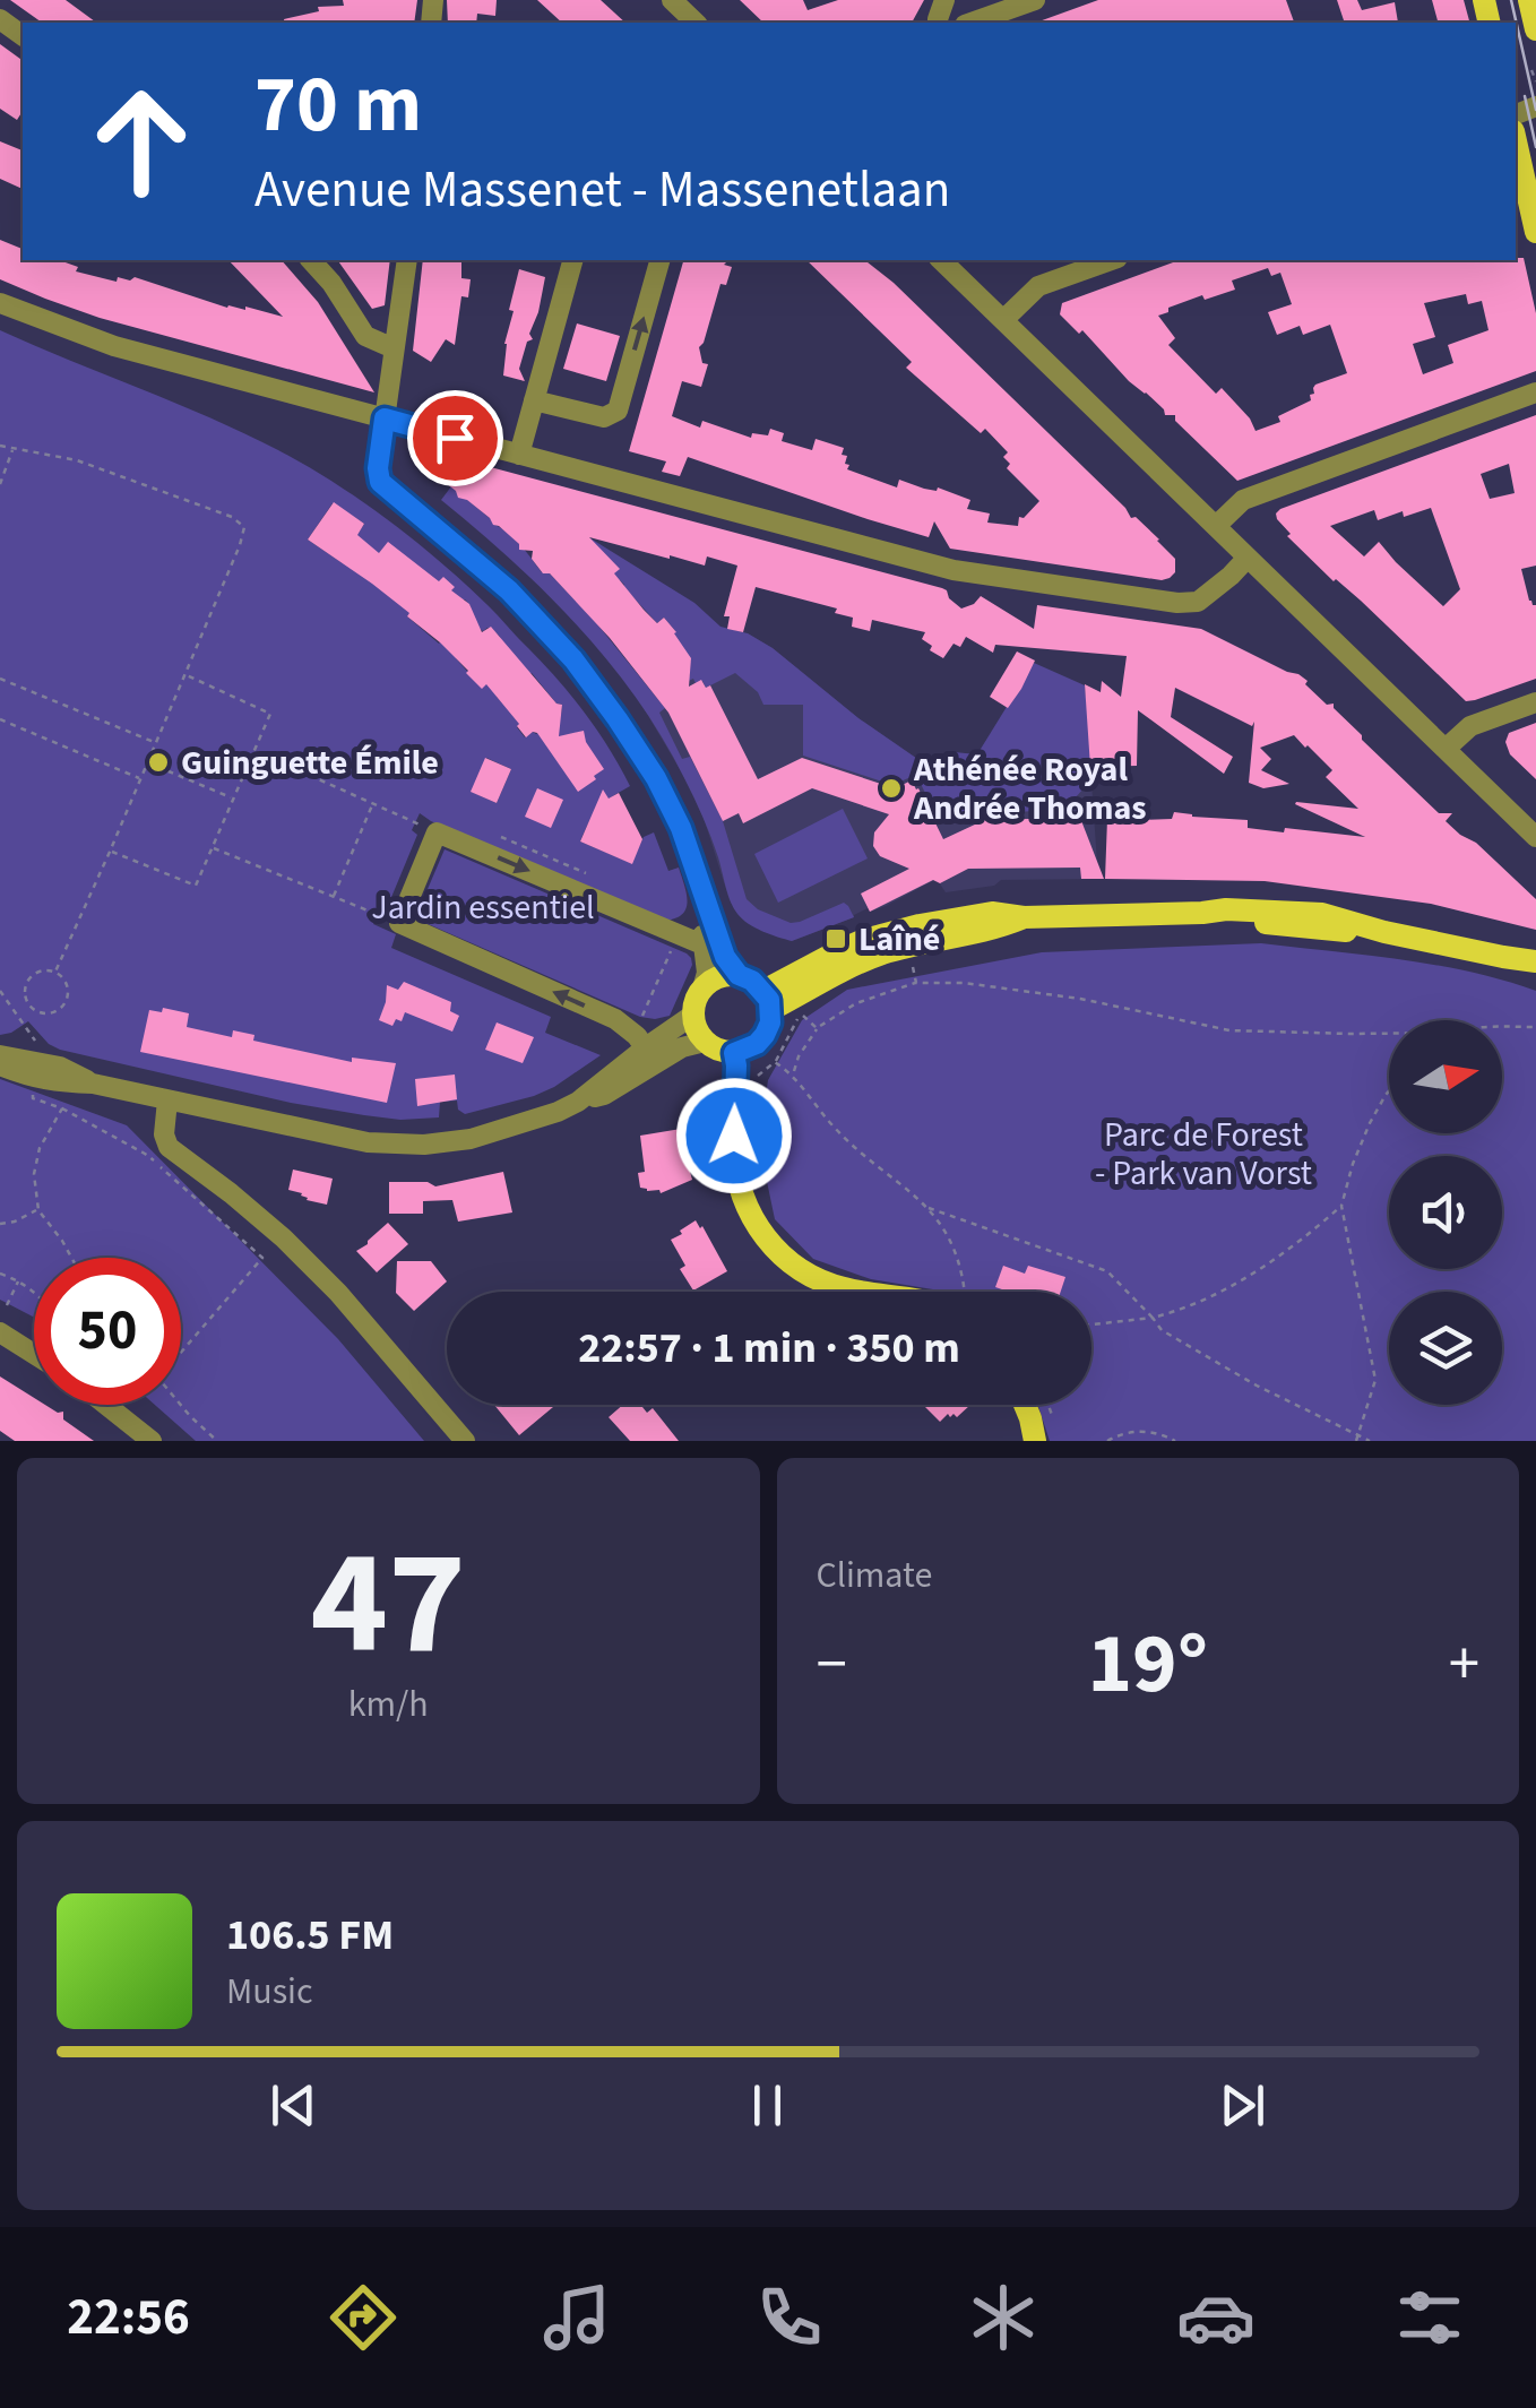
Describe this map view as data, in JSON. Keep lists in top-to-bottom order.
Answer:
{
  "parks": ["Jardin essentiel", "Parc de Forest - Park van Vorst"],
  "places": {
    "other": ["Guinguette Émile", "Athénée Royal Andrée Thomas"],
    "transit": ["Laîné"]
  },
  "north": "right",
  "page": {
    "turn": ["70 m", "Avenue Massenet - Massenetlaan"],
    "limit": "50",
    "trip": "22:57 · 1 min · 350 m",
    "tile": [
      ["47", "km/h"],
      "Climate"
    ],
    "heat": ["−", "19°", "+"],
    "song": ["106.5 FM", "Music"],
    "tabs": "22:56"
  }
}
